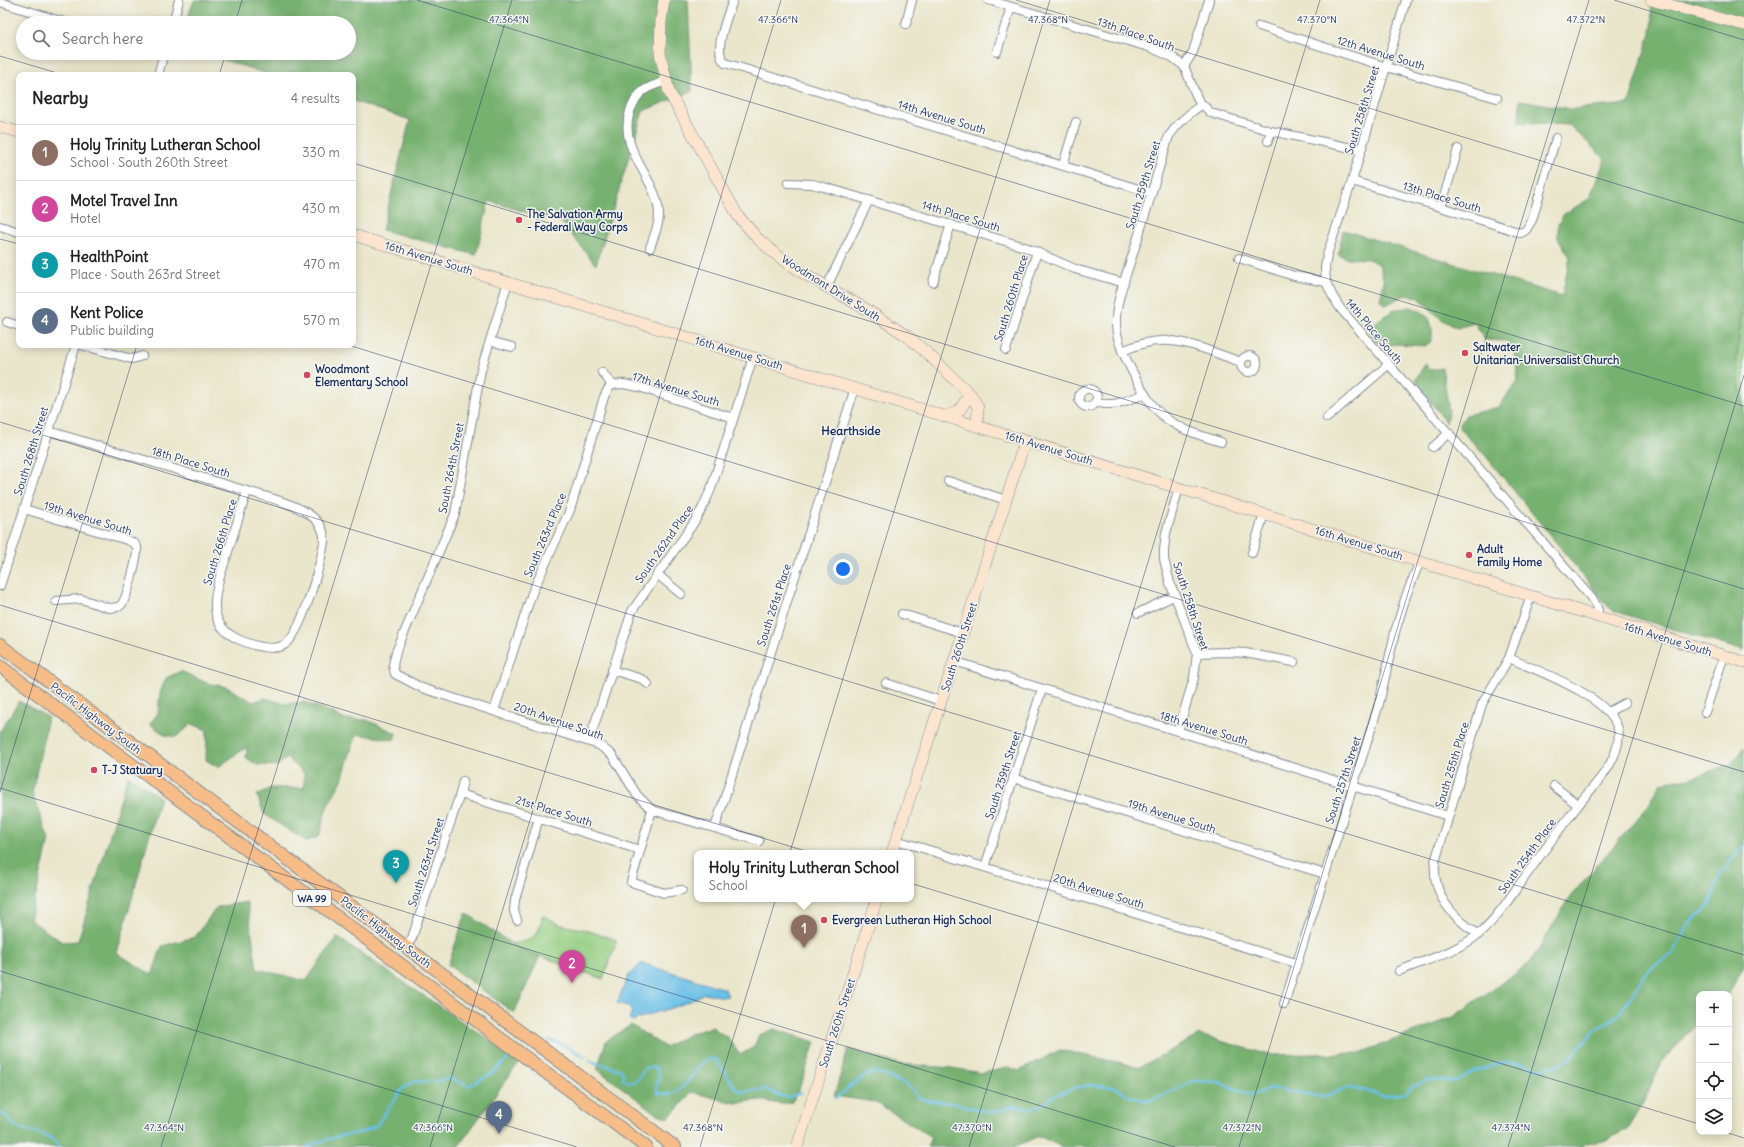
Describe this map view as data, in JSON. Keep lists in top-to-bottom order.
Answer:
{
  "streets": {
    "main road": [
      "16th Avenue South",
      "Woodmont Drive South",
      "South 260th Street",
      "Pacific Highway South",
      "WA 99"
    ],
    "street": [
      "13th Place South",
      "12th Avenue South",
      "South 258th Street",
      "14th Avenue South",
      "South 259th Street",
      "14th Place South",
      "South 260th Place",
      "17th Avenue South",
      "South 268th Street",
      "18th Place South",
      "South 264th Street",
      "19th Avenue South",
      "South 263rd Place",
      "South 266th Place",
      "South 262nd Place",
      "South 261st Place",
      "20th Avenue South",
      "18th Avenue South",
      "South 255th Place",
      "South 257th Street",
      "21st Place South",
      "South 254th Place",
      "South 263rd Street"
    ]
  },
  "crossings": [
    ["13th Place South", "South 258th Street"],
    ["13th Place South", "14th Place South"],
    ["12th Avenue South", "South 258th Street"],
    ["South 258th Street", "14th Place South"],
    ["South 258th Street", "16th Avenue South"],
    ["South 258th Street", "18th Avenue South"],
    ["14th Avenue South", "South 259th Street"],
    ["South 259th Street", "14th Place South"],
    ["South 259th Street", "19th Avenue South"],
    ["South 259th Street", "20th Avenue South"],
    ["South 259th Street", "18th Avenue South"],
    ["14th Place South", "16th Avenue South"],
    ["14th Place South", "South 260th Place"],
    ["16th Avenue South", "Woodmont Drive South"],
    ["16th Avenue South", "South 264th Street"],
    ["16th Avenue South", "South 262nd Place"],
    ["16th Avenue South", "South 261st Place"],
    ["16th Avenue South", "South 260th Street"],
    ["16th Avenue South", "South 255th Place"],
    ["16th Avenue South", "South 257th Street"],
    ["17th Avenue South", "South 263rd Place"],
    ["17th Avenue South", "South 262nd Place"],
    ["South 268th Street", "18th Place South"],
    ["South 268th Street", "19th Avenue South"],
    ["18th Place South", "South 266th Place"],
    ["South 264th Street", "20th Avenue South"],
    ["19th Avenue South", "South 257th Street"],
    ["South 263rd Place", "20th Avenue South"],
    ["South 262nd Place", "20th Avenue South"],
    ["South 261st Place", "20th Avenue South"],
    ["South 260th Street", "20th Avenue South"],
    ["South 260th Street", "18th Avenue South"],
    ["Pacific Highway South", "South 263rd Street"],
    ["20th Avenue South", "South 257th Street"],
    ["18th Avenue South", "South 255th Place"],
    ["18th Avenue South", "South 257th Street"],
    ["South 255th Place", "South 254th Place"],
    ["21st Place South", "South 263rd Street"]
  ],
  "districts": ["Hearthside"],
  "places": [
    "The Salvation Army - Federal Way Corps",
    "Saltwater Unitarian-Universalist Church",
    "Woodmont Elementary School",
    "Adult Family Home",
    "T-J Statuary",
    "Evergreen Lutheran High School"
  ],
  "page": {
    "search": "Search here",
    "heading": ["Nearby", "4 results"],
    "list": [
      {
        "mark": "1",
        "name": "Holy Trinity Lutheran School",
        "note": "School · South 260th Street",
        "value": "330 m"
      },
      {
        "mark": "2",
        "name": "Motel Travel Inn",
        "note": "Hotel",
        "value": "430 m"
      },
      {
        "mark": "3",
        "name": "HealthPoint",
        "note": "Place · South 263rd Street",
        "value": "470 m"
      },
      {
        "mark": "4",
        "name": "Kent Police",
        "note": "Public building",
        "value": "570 m"
      }
    ],
    "popup": ["Holy Trinity Lutheran School", "School"],
    "pins": [
      "3",
      "1",
      "2",
      "4"
    ],
    "map_buttons": ["+", "−"]
  },
  "coordinates": [
    "47.364°N",
    "47.366°N",
    "47.368°N",
    "47.370°N",
    "47.372°N",
    "47.374°N"
  ]
}
